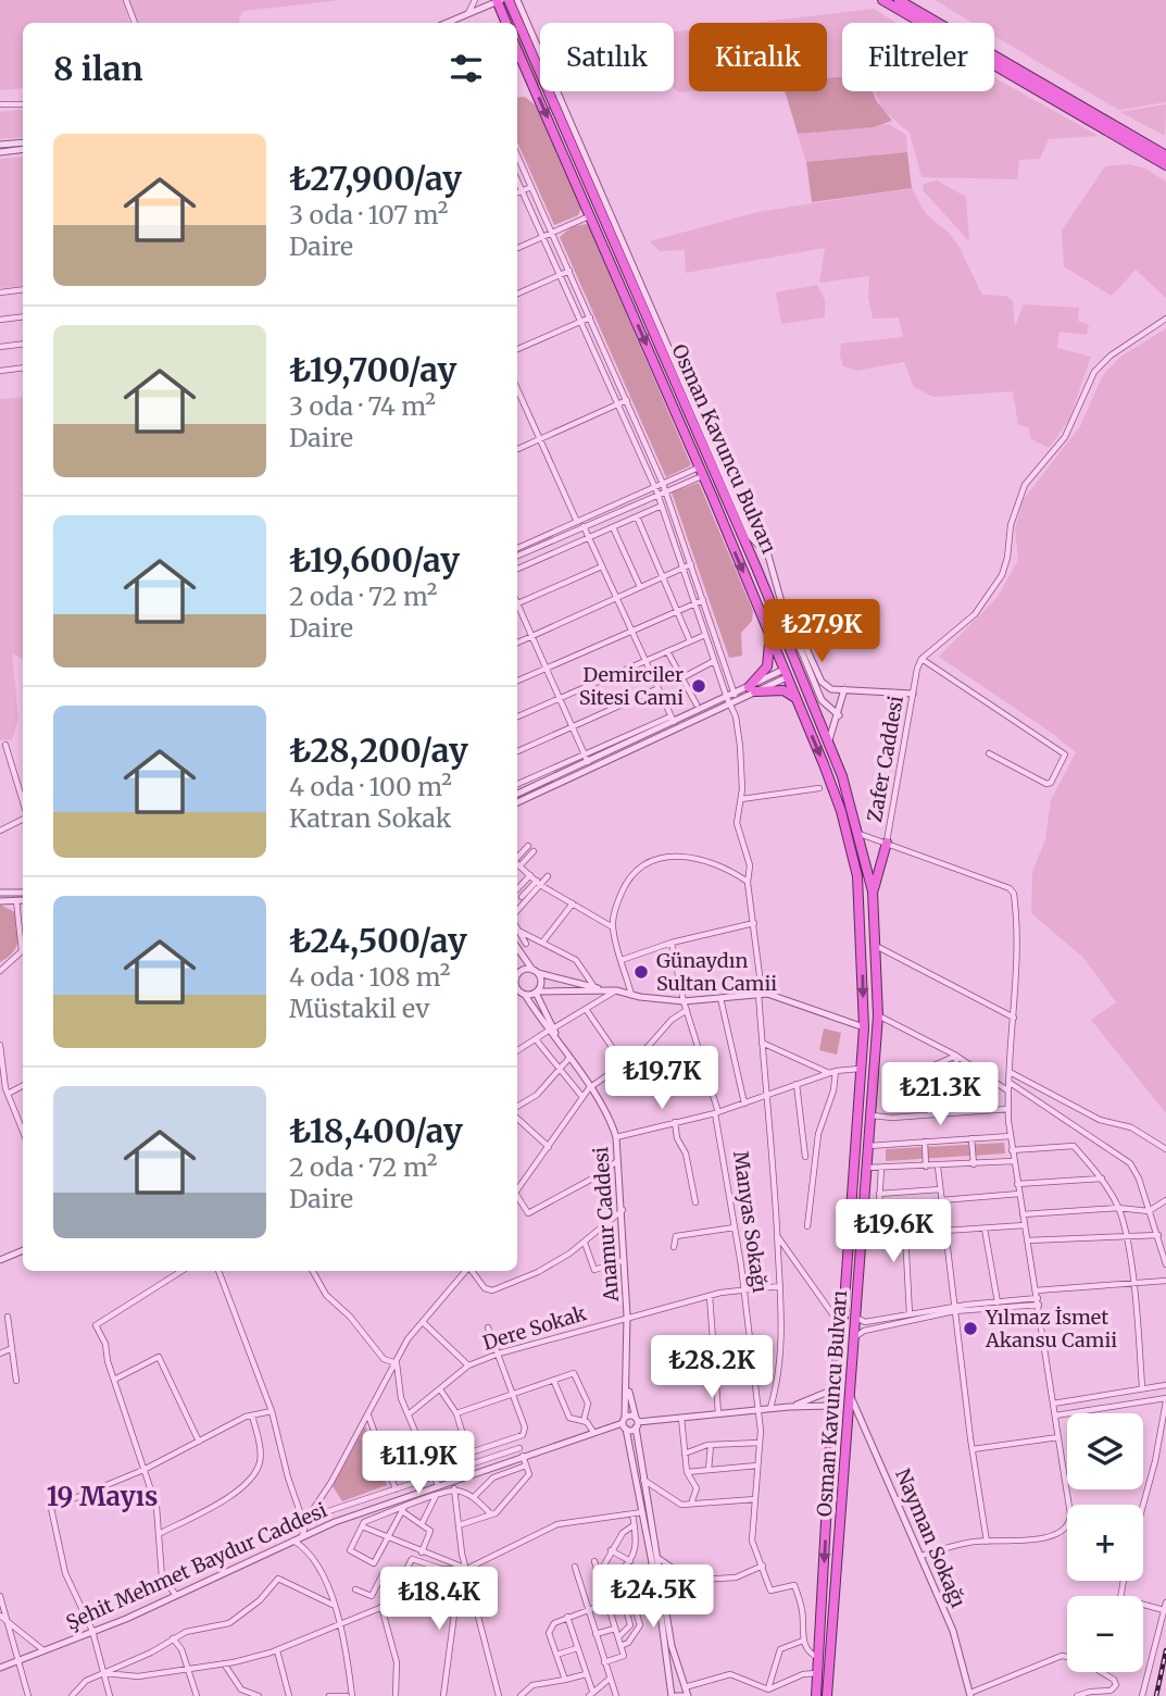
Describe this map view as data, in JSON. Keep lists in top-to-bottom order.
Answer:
{
  "streets": {
    "highway": ["Osman Kavuncu Bulvarı"],
    "street": [
      "Zafer Caddesi",
      "Manyas Sokağı",
      "Anamur Caddesi",
      "Dere Sokak",
      "Nayman Sokağı",
      "Şehit Mehmet Baydur Caddesi"
    ]
  },
  "crossings": [
    ["Osman Kavuncu Bulvarı", "Nayman Sokağı"],
    ["Manyas Sokağı", "Dere Sokak"],
    ["Anamur Caddesi", "Dere Sokak"]
  ],
  "districts": ["19 Mayıs"],
  "places": ["Demirciler Sitesi Cami", "Günaydın Sultan Camii", "Yılmaz İsmet Akansu Camii"],
  "page": {
    "chip": ["Satılık", "Kiralık", "Filtreler"],
    "heading": "8 ilan",
    "list": [
      {
        "name": "₺27,900/ay",
        "note": "3 oda · 107 m² · Daire"
      },
      {
        "name": "₺19,700/ay",
        "note": "3 oda · 74 m² · Daire"
      },
      {
        "name": "₺19,600/ay",
        "note": "2 oda · 72 m² · Daire"
      },
      {
        "name": "₺28,200/ay",
        "note": "4 oda · 100 m² · Katran Sokak"
      },
      {
        "name": "₺24,500/ay",
        "note": "4 oda · 108 m² · Müstakil ev"
      },
      {
        "name": "₺18,400/ay",
        "note": "2 oda · 72 m² · Daire"
      }
    ],
    "price": [
      "₺27.9K",
      "₺19.7K",
      "₺21.3K",
      "₺19.6K",
      "₺28.2K",
      "₺11.9K",
      "₺24.5K",
      "₺18.4K"
    ],
    "map_buttons": ["+", "−"]
  }
}
